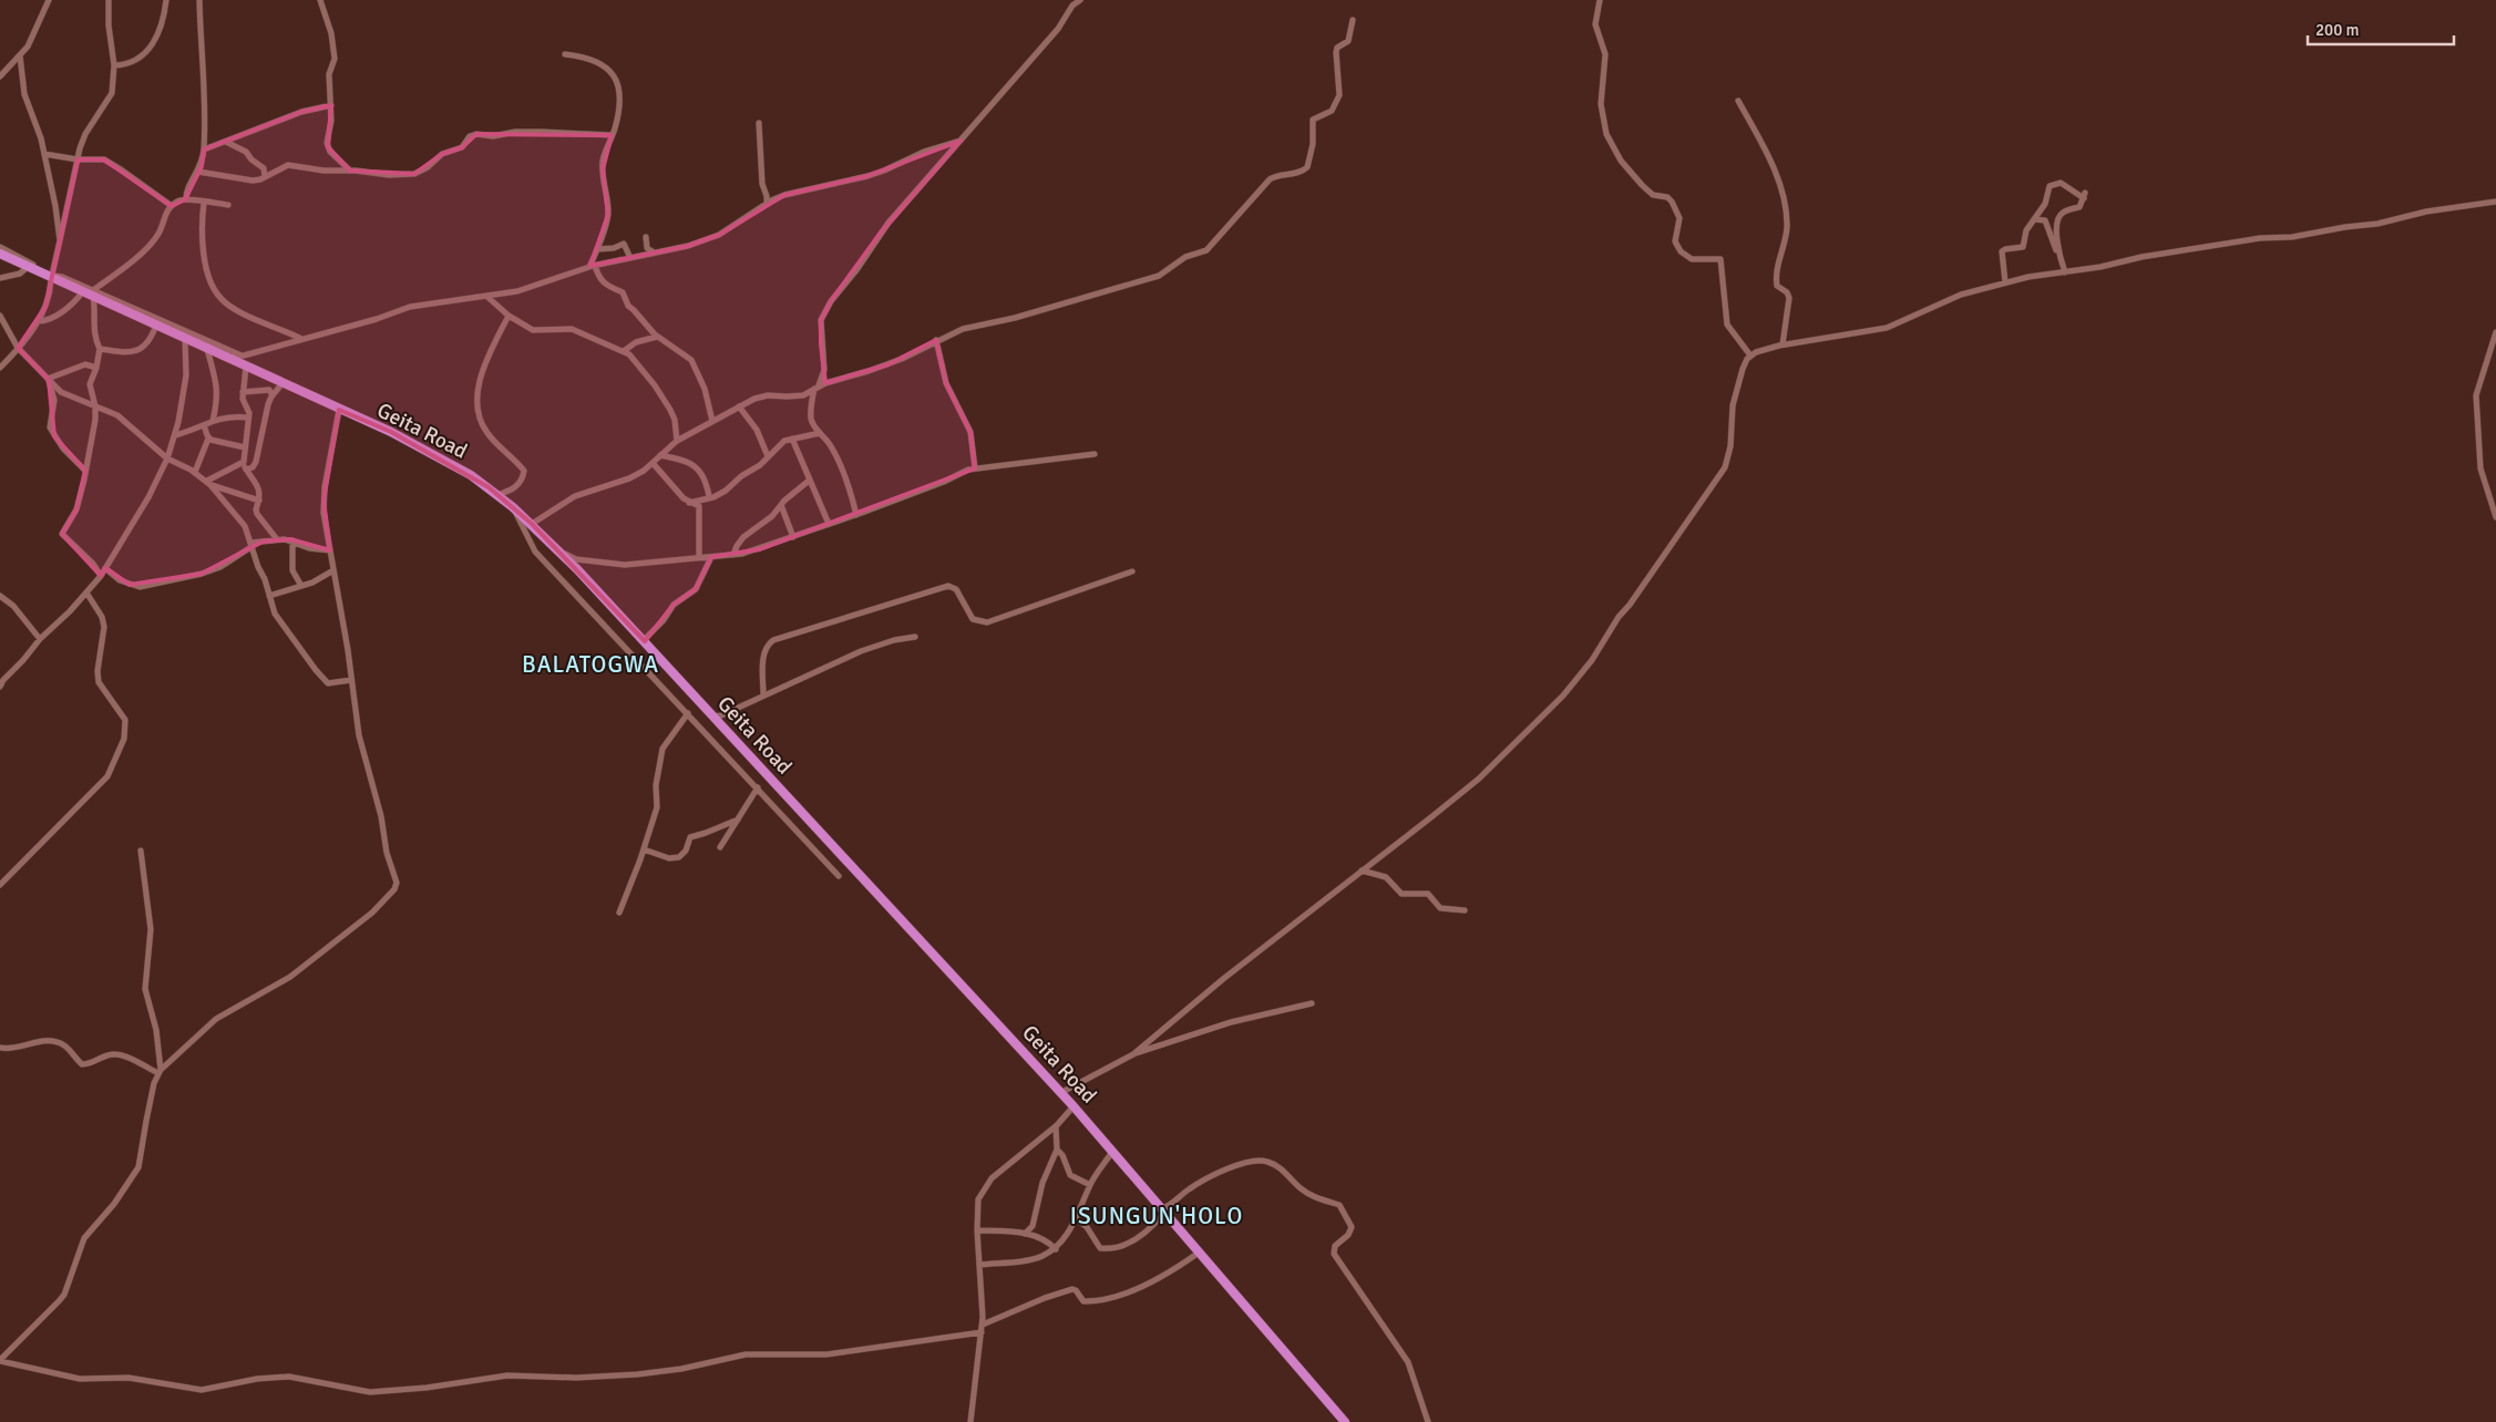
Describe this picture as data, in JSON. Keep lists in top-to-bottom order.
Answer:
{
  "streets": {
    "highway": ["Geita Road"]
  },
  "districts": ["BALATOGWA", "ISUNGUN'HOLO"],
  "scale_bar": "200 m"
}
